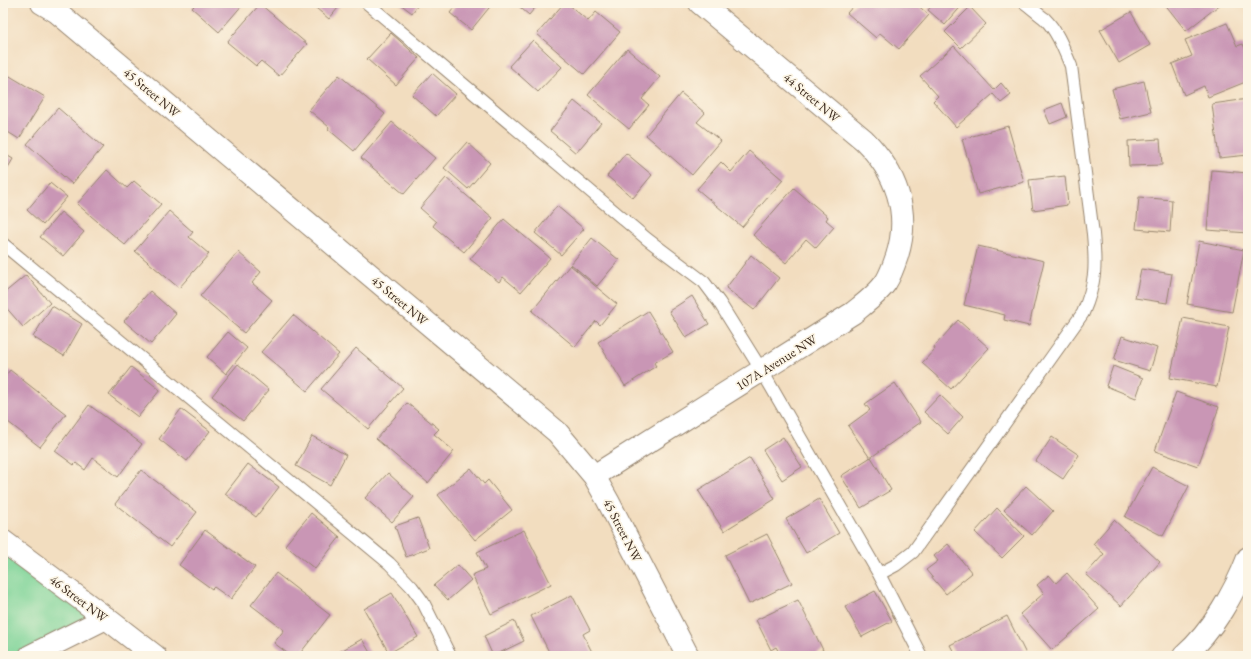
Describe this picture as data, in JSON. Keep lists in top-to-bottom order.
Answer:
{
  "streets": {
    "street": [
      "45 Street NW",
      "44 Street NW",
      "107A Avenue NW",
      "46 Street NW"
    ]
  },
  "crossings": [
    ["45 Street NW", "107A Avenue NW"],
    ["44 Street NW", "107A Avenue NW"]
  ]
}
